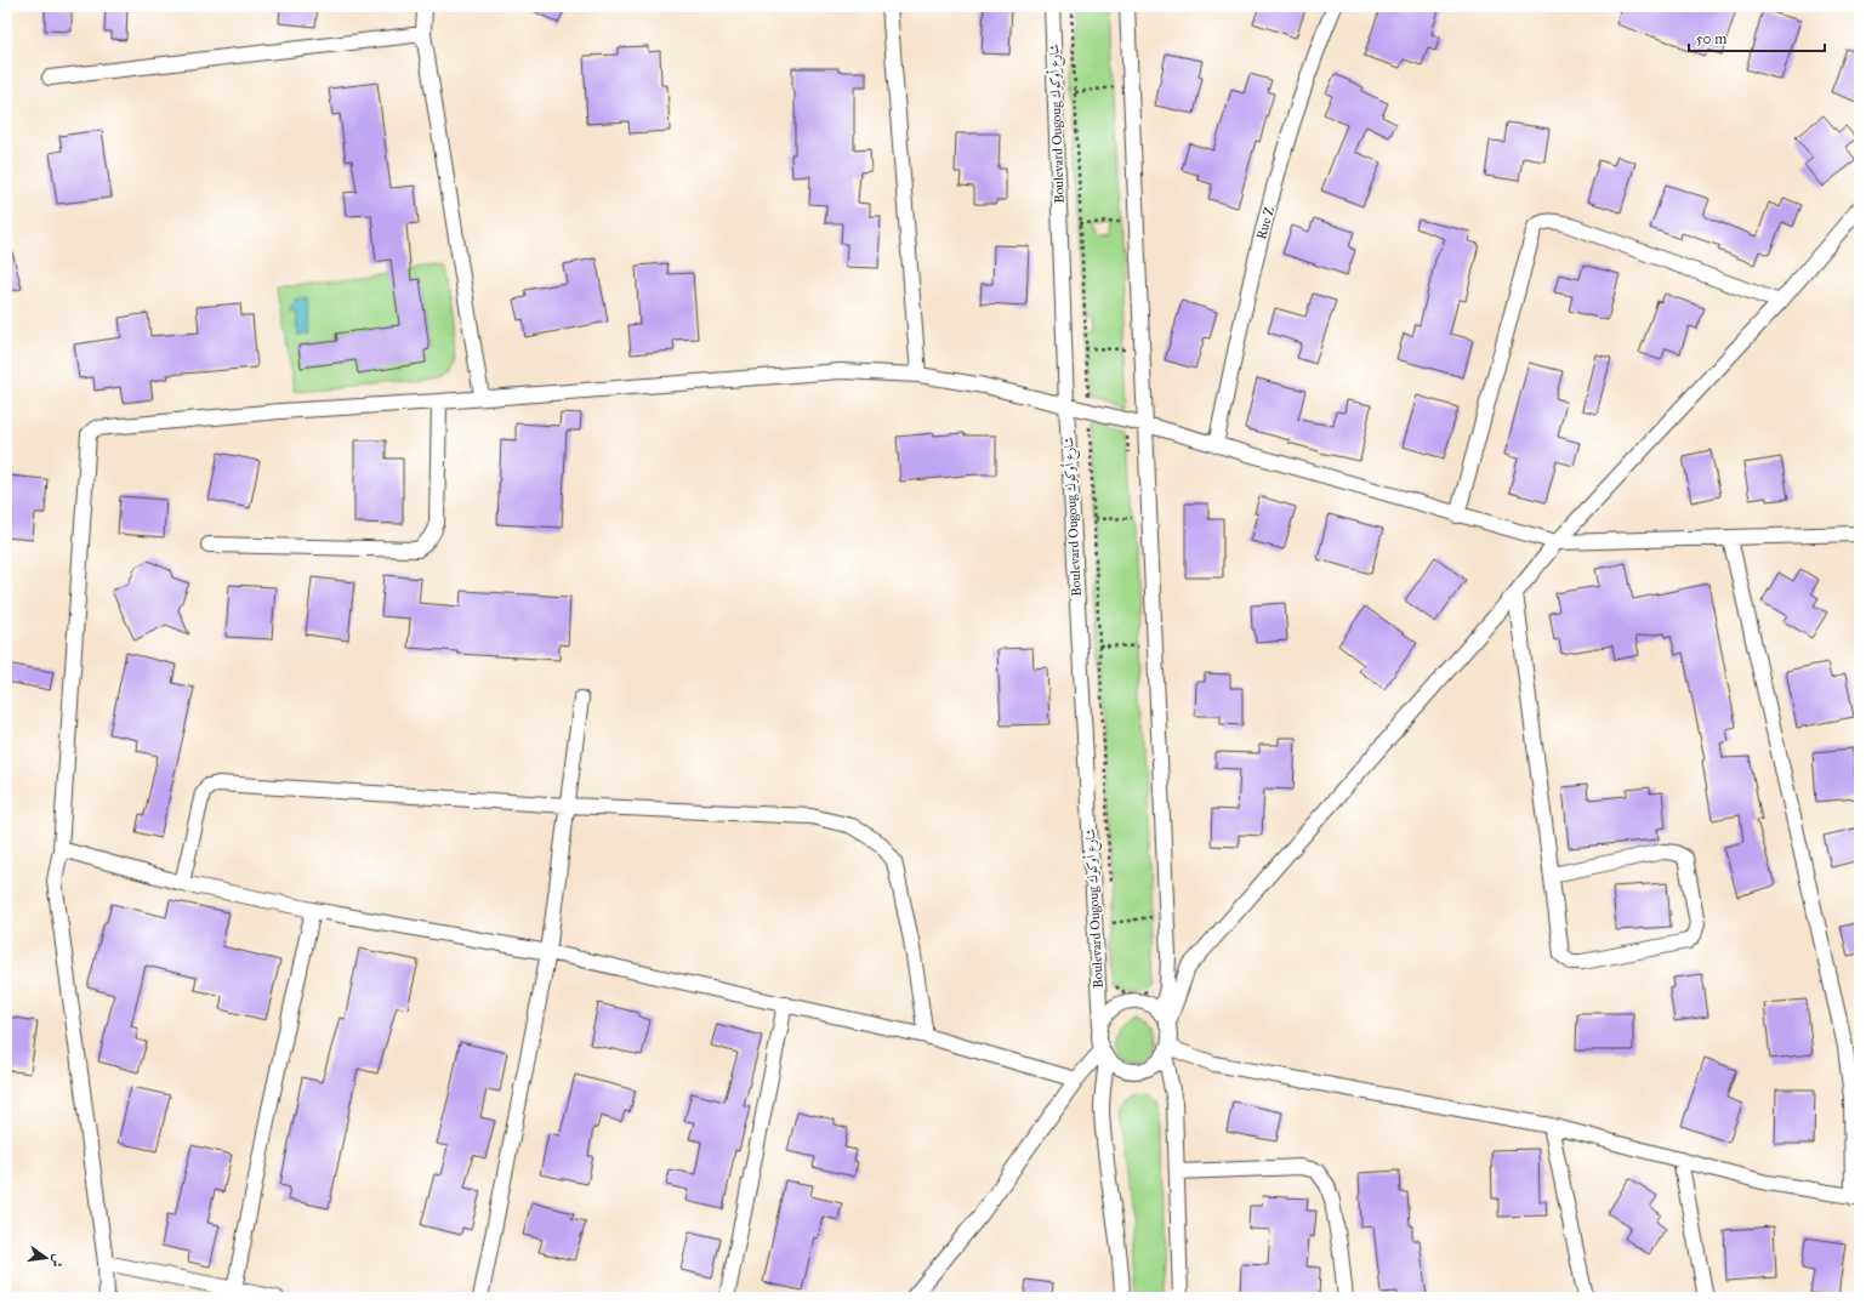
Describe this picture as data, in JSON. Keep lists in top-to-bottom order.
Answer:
{
  "streets": {
    "street": ["Boulevard Ougoug شارع أوكوك", "Rue Z"]
  },
  "scale_bar": "50 m",
  "north": "right"
}
